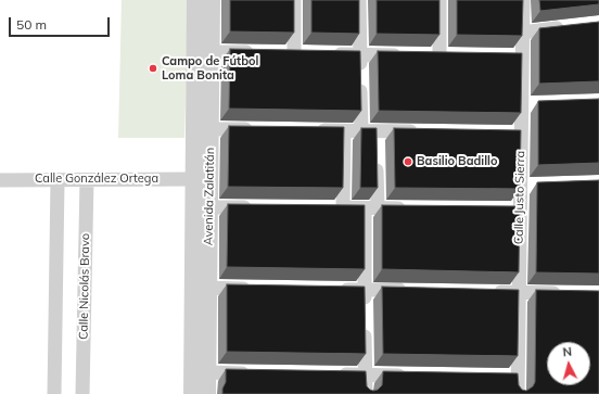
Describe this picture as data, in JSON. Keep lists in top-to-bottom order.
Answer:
{
  "streets": {
    "street": [
      "Calle González Ortega",
      "Avenida Zalatitán",
      "Calle Justo Sierra",
      "Calle Nicolás Bravo"
    ]
  },
  "crossings": [
    ["Calle González Ortega", "Avenida Zalatitán"],
    ["Calle González Ortega", "Calle Nicolás Bravo"]
  ],
  "places": ["Campo de Fútbol Loma Bonita", "Basilio Badillo"],
  "scale_bar": "50 m",
  "north": "top"
}
